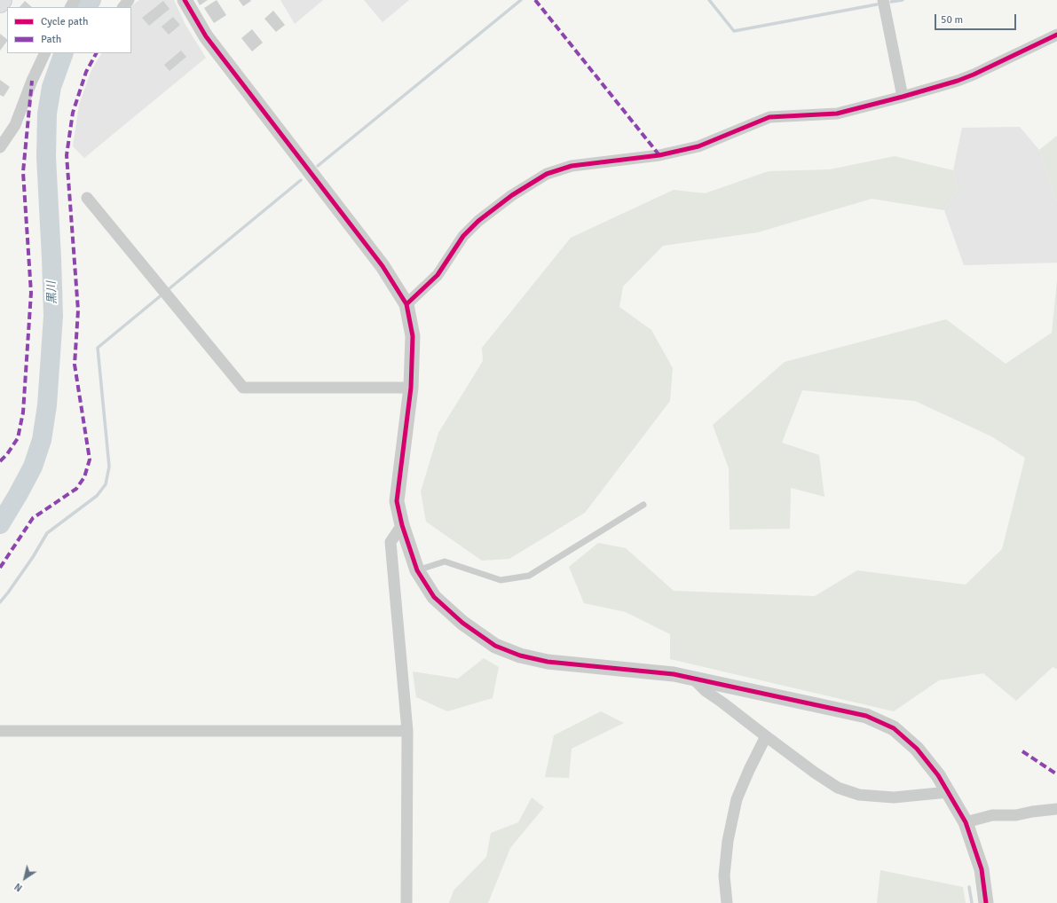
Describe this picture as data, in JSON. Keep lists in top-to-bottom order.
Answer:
{
  "water": ["黒川"],
  "legend": ["Cycle path", "Path"],
  "scale_bar": "50 m",
  "north": "bottom left"
}
